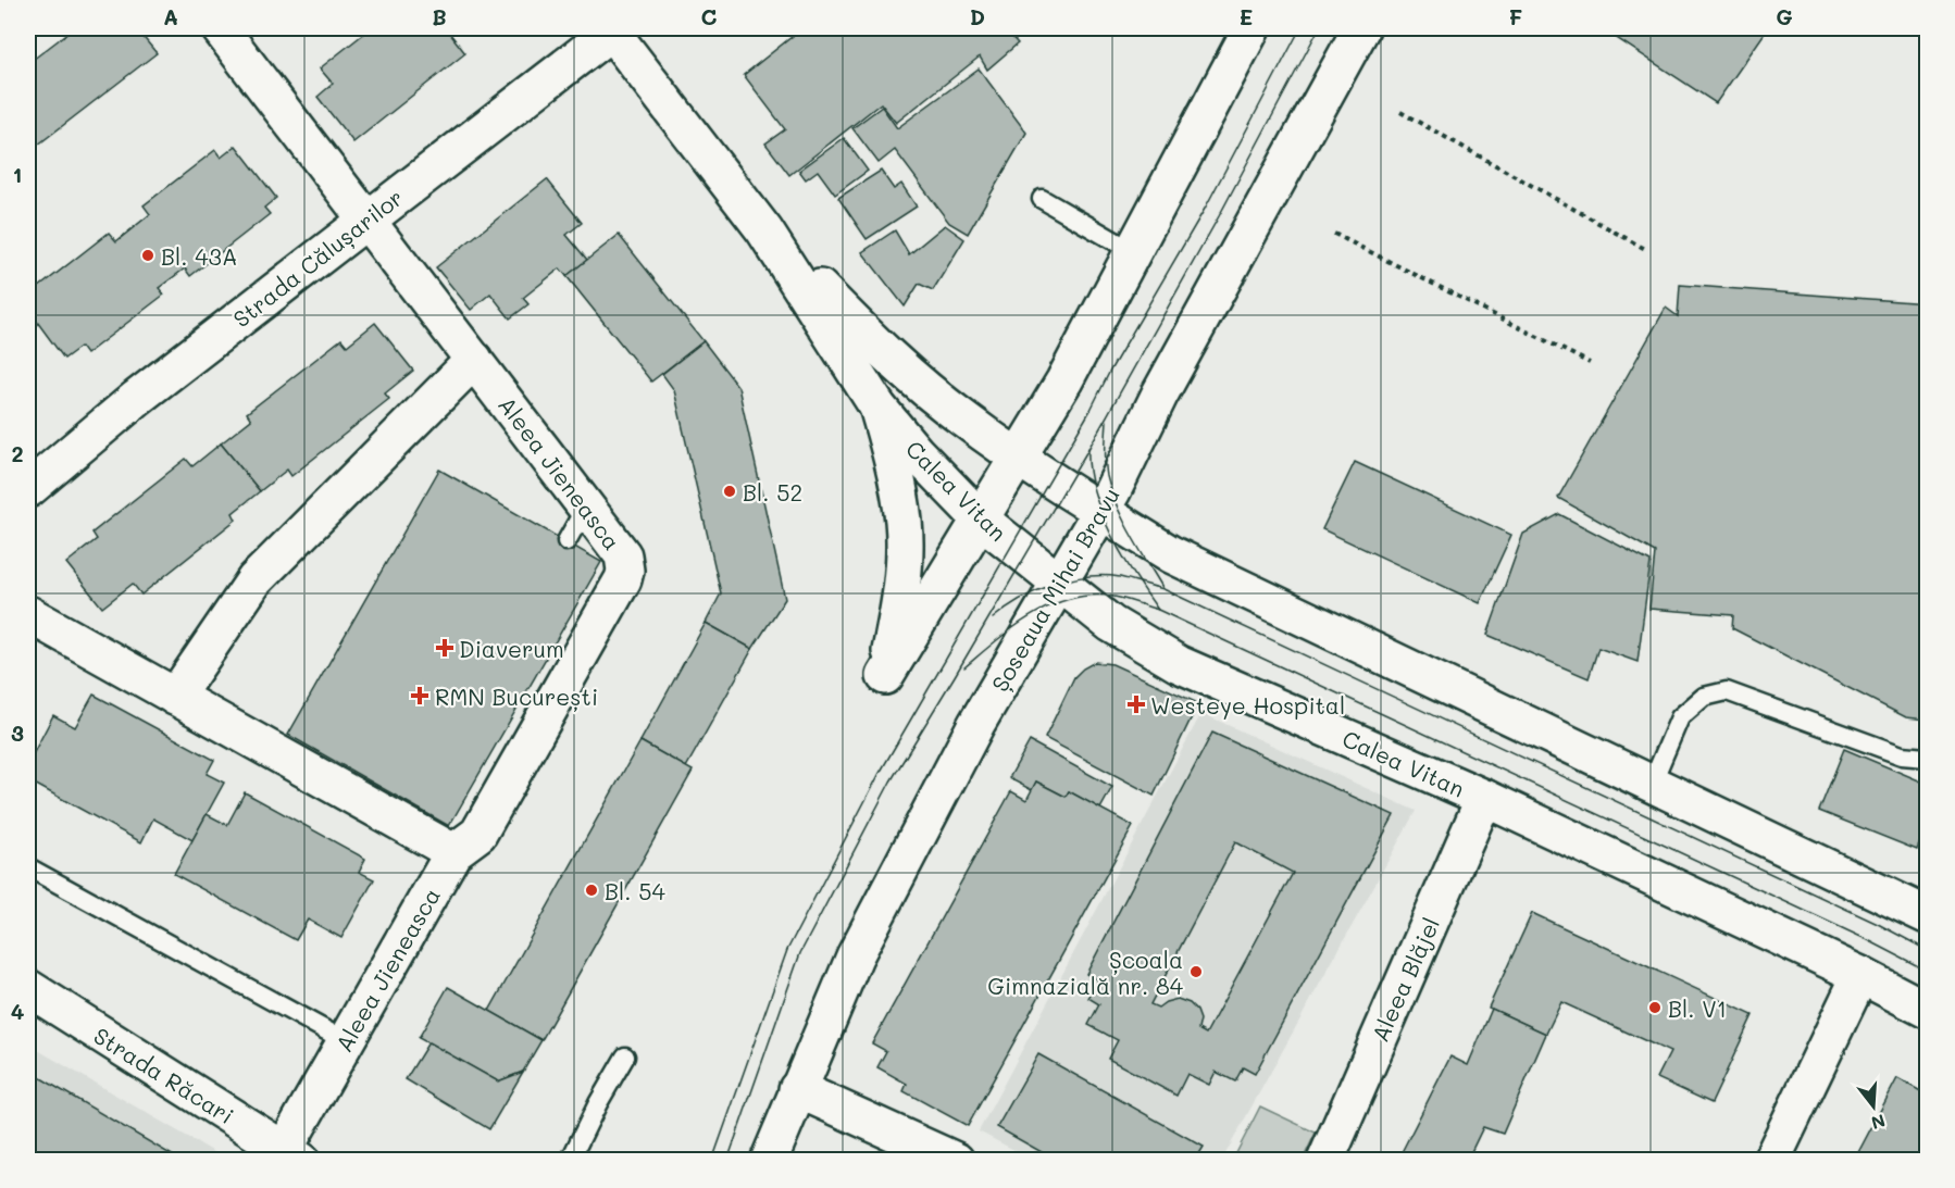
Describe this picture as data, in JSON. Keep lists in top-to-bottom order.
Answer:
{
  "streets": {
    "main road": [
      "Strada Călușarilor",
      "Aleea Jieneasca",
      "Calea Vitan",
      "Șoseaua Mihai Bravu",
      "Aleea Blăjel",
      "Strada Răcari"
    ]
  },
  "crossings": [
    ["Strada Călușarilor", "Aleea Jieneasca"],
    ["Strada Călușarilor", "Calea Vitan"],
    ["Aleea Jieneasca", "Strada Răcari"],
    ["Calea Vitan", "Șoseaua Mihai Bravu"],
    ["Calea Vitan", "Aleea Blăjel"]
  ],
  "places": {
    "other": [
      "Bl. 43A",
      "Bl. 52",
      "Bl. 54",
      "Școala Gimnazială nr. 84",
      "Bl. V1"
    ],
    "health": ["Diaverum", "RMN București", "Westeye Hospital"]
  },
  "north": "bottom",
  "grid": {
    "columns": [
      "A",
      "B",
      "C",
      "D",
      "E",
      "F",
      "G"
    ],
    "rows": [
      "1",
      "2",
      "3",
      "4"
    ]
  }
}
